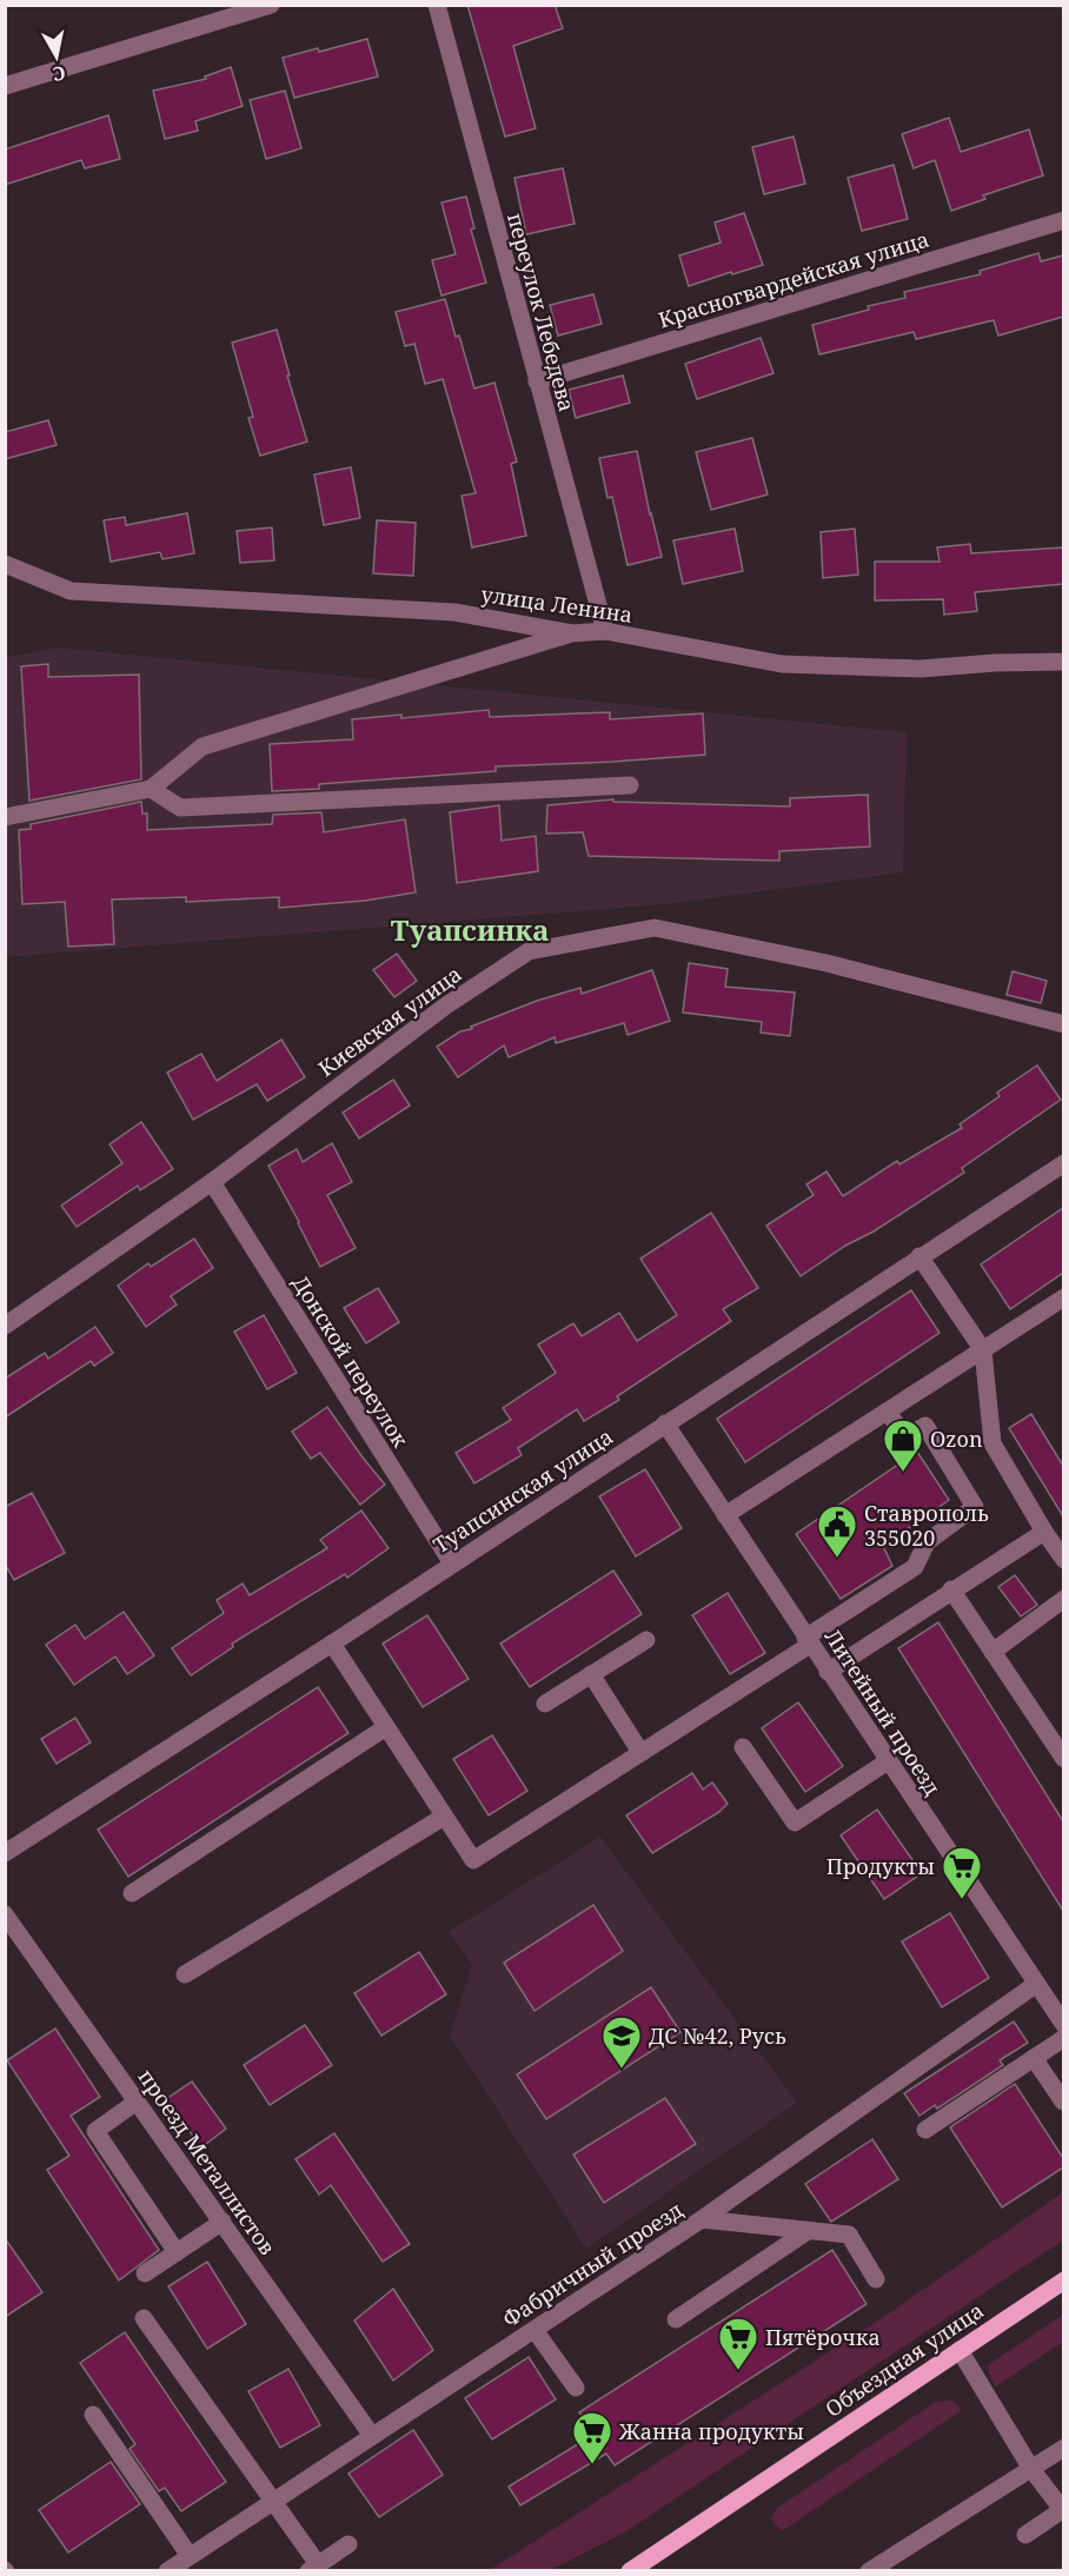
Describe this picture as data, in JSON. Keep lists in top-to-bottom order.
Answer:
{
  "streets": {
    "main road": ["Объездная улица"],
    "street": [
      "Красногвардейская улица",
      "переулок Лебедева",
      "улица Ленина",
      "Киевская улица",
      "Донской переулок",
      "Туапсинская улица",
      "Литейный проезд",
      "проезд Металлистов",
      "Фабричный проезд"
    ]
  },
  "crossings": [
    ["Красногвардейская улица", "переулок Лебедева"],
    ["переулок Лебедева", "улица Ленина"],
    ["Киевская улица", "Донской переулок"],
    ["Донской переулок", "Туапсинская улица"],
    ["Туапсинская улица", "Литейный проезд"],
    ["Литейный проезд", "Фабричный проезд"],
    ["проезд Металлистов", "Фабричный проезд"]
  ],
  "districts": ["Туапсинка"],
  "places": {
    "shop": ["Ozon"],
    "public building": ["Ставрополь 355020"],
    "supermarket": ["Продукты", "Пятёрочка", "Жанна продукты"],
    "school or university": ["ДС №42, Русь"]
  },
  "north": "bottom"
}
